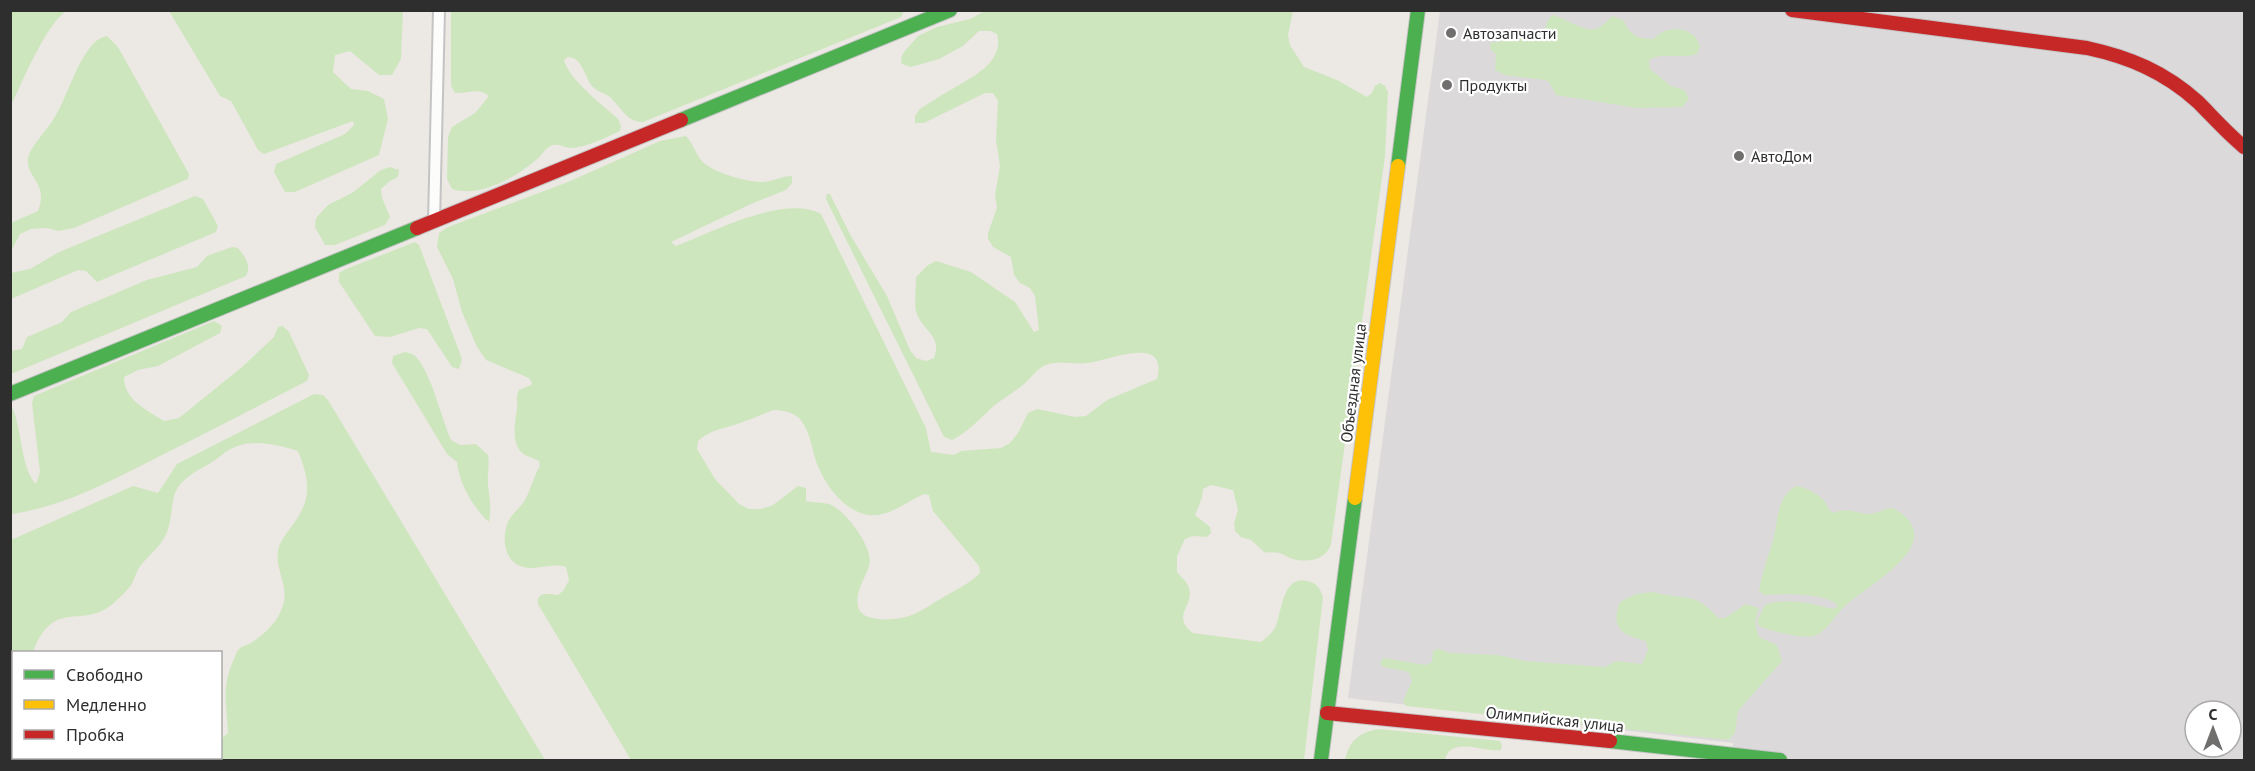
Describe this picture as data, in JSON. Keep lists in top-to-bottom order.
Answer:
{
  "streets": {
    "street": ["Объездная улица", "Олимпийская улица"]
  },
  "crossings": [
    ["Объездная улица", "Олимпийская улица"]
  ],
  "places": ["Автозапчасти", "Продукты", "АвтоДом"],
  "legend": ["Свободно", "Медленно", "Пробка"],
  "north": "top"
}
